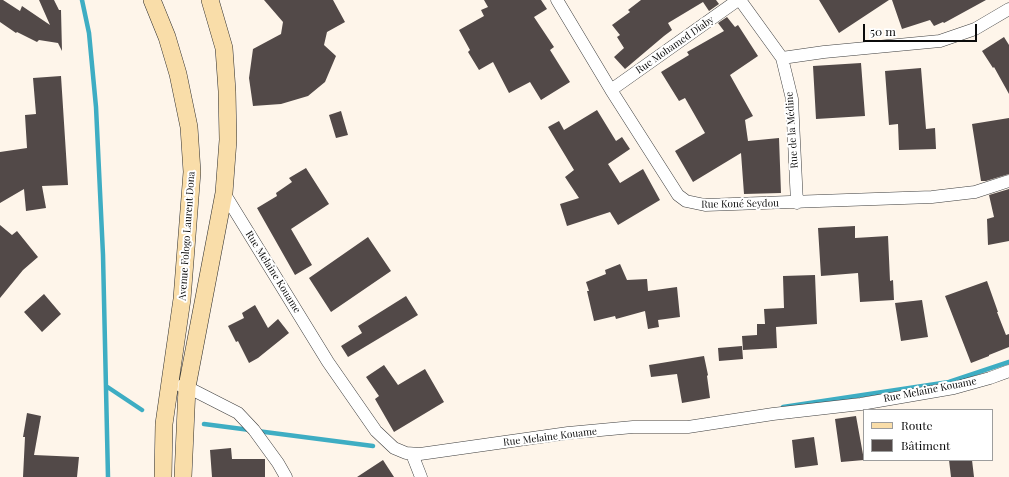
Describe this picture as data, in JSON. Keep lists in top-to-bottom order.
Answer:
{
  "streets": {
    "main road": ["Avenue Fologo Laurent Dona"],
    "street": [
      "Rue Mohamed Diaby",
      "Rue de la Médine",
      "Rue Koné Seydou",
      "Rue Melaine Kouame"
    ]
  },
  "crossings": [
    ["Rue Mohamed Diaby", "Rue de la Médine"],
    ["Rue Mohamed Diaby", "Rue Koné Seydou"],
    ["Rue de la Médine", "Rue Koné Seydou"]
  ],
  "legend": ["Route", "Bâtiment"],
  "scale_bar": "50 m"
}
